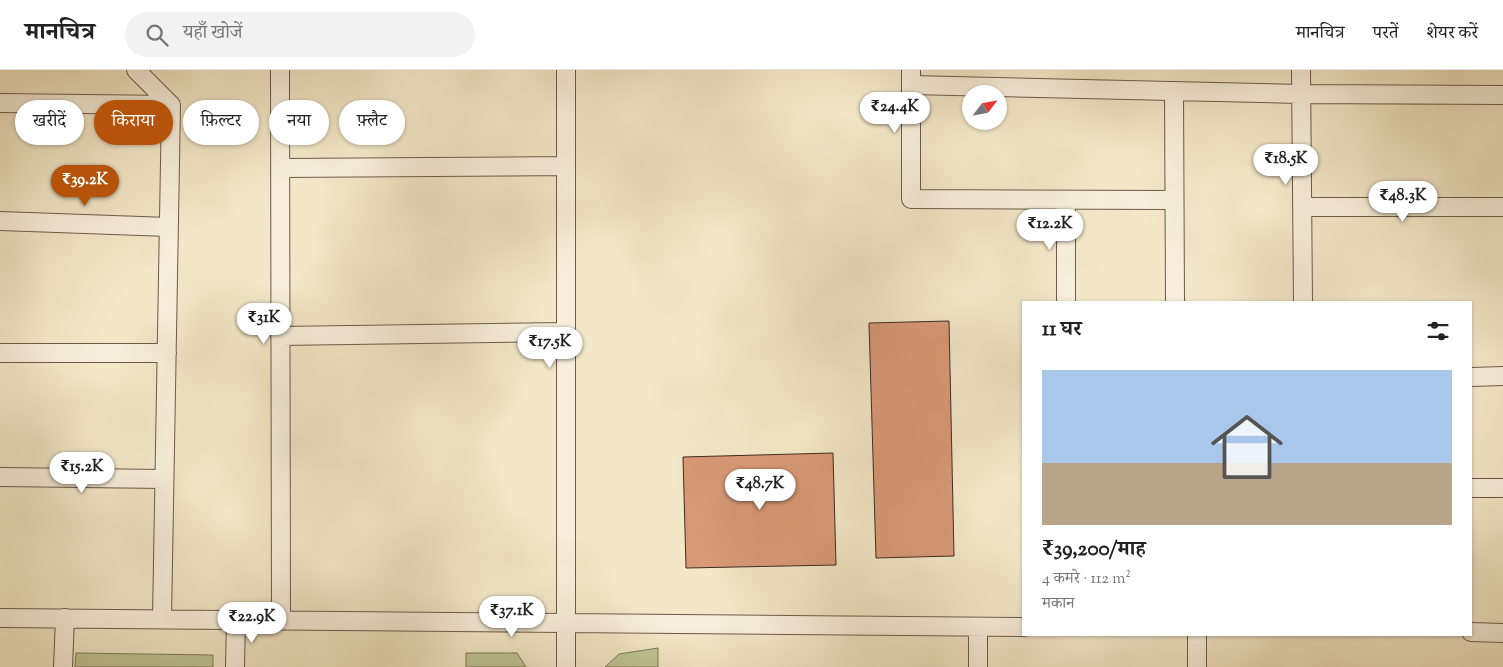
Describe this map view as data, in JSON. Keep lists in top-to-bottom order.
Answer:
{
  "north": "top right",
  "page": {
    "header": "मानचित्र",
    "search": "यहाँ खोजें",
    "nav": ["मानचित्र", "परतें", "शेयर करें"],
    "price": [
      "₹24.4K",
      "₹18.5K",
      "₹39.2K",
      "₹48.3K",
      "₹12.2K",
      "₹31K",
      "₹17.5K",
      "₹15.2K",
      "₹48.7K",
      "₹37.1K",
      "₹22.9K"
    ],
    "chip": [
      "खरीदें",
      "किराया",
      "फ़िल्टर",
      "नया",
      "फ़्लैट"
    ],
    "heading": "11 घर",
    "list": [
      {
        "name": "₹39,200/माह",
        "note": "4 कमरे · 112 m² · मकान"
      }
    ]
  }
}
